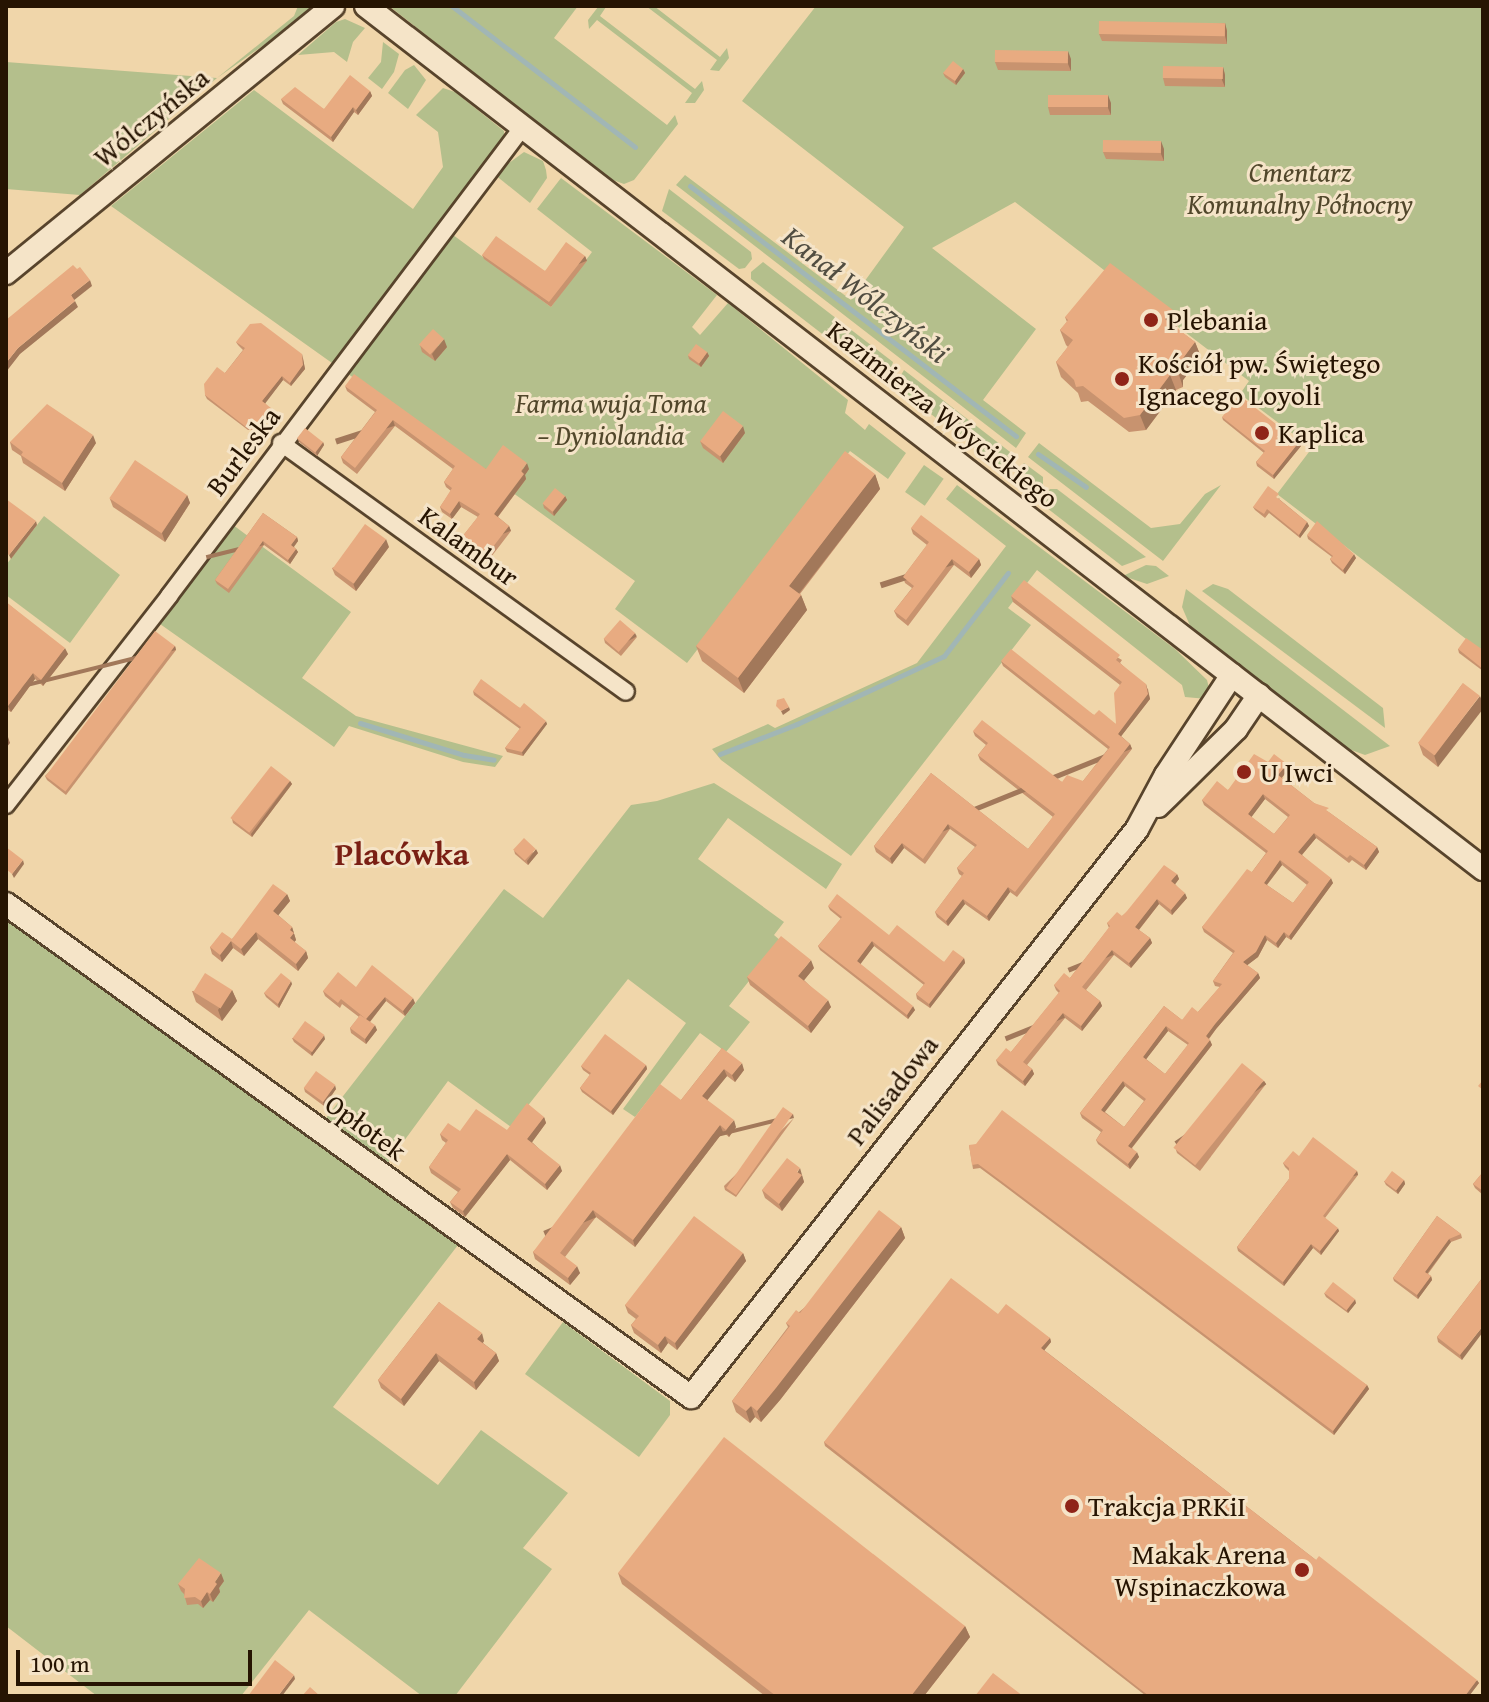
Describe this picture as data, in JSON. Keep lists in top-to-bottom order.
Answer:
{
  "streets": {
    "street": [
      "Wólczyńska",
      "Kazimierza Wóycickiego",
      "Burleska",
      "Kalambur",
      "Palisadowa",
      "Opłotek"
    ]
  },
  "crossings": [
    ["Kazimierza Wóycickiego", "Burleska"],
    ["Kazimierza Wóycickiego", "Palisadowa"],
    ["Burleska", "Kalambur"],
    ["Palisadowa", "Opłotek"]
  ],
  "districts": ["Placówka"],
  "water": ["Kanał Wólczyński"],
  "parks": ["Cmentarz Komunalny Północny", "Farma wuja Toma – Dyniolandia"],
  "places": [
    "Plebania",
    "Kościół pw. Świętego Ignacego Loyoli",
    "Kaplica",
    "U Iwci",
    "Trakcja PRKiI",
    "Makak Arena Wspinaczkowa"
  ],
  "scale_bar": "100 m"
}
